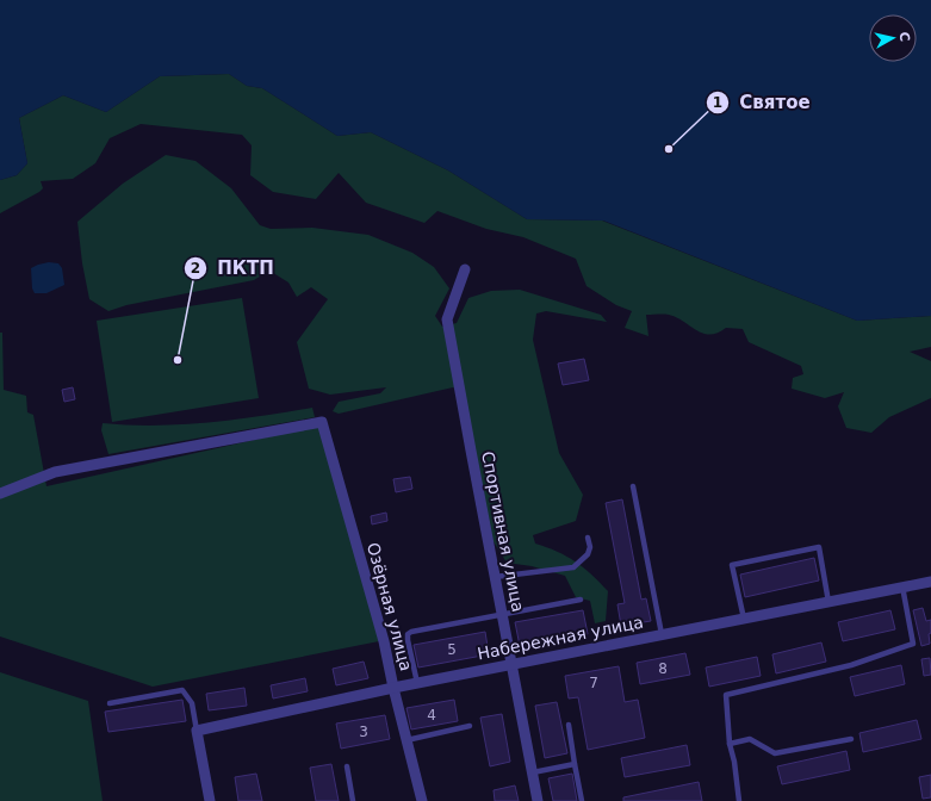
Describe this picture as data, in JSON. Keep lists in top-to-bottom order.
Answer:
{
  "streets": {
    "street": ["Спортивная улица", "Озёрная улица", "Набережная улица"]
  },
  "crossings": [
    ["Спортивная улица", "Набережная улица"],
    ["Озёрная улица", "Набережная улица"]
  ],
  "places": ["Святое", "ПКТП"],
  "house_numbers": [
    "5",
    "8",
    "7",
    "4",
    "3"
  ],
  "north": "right"
}
